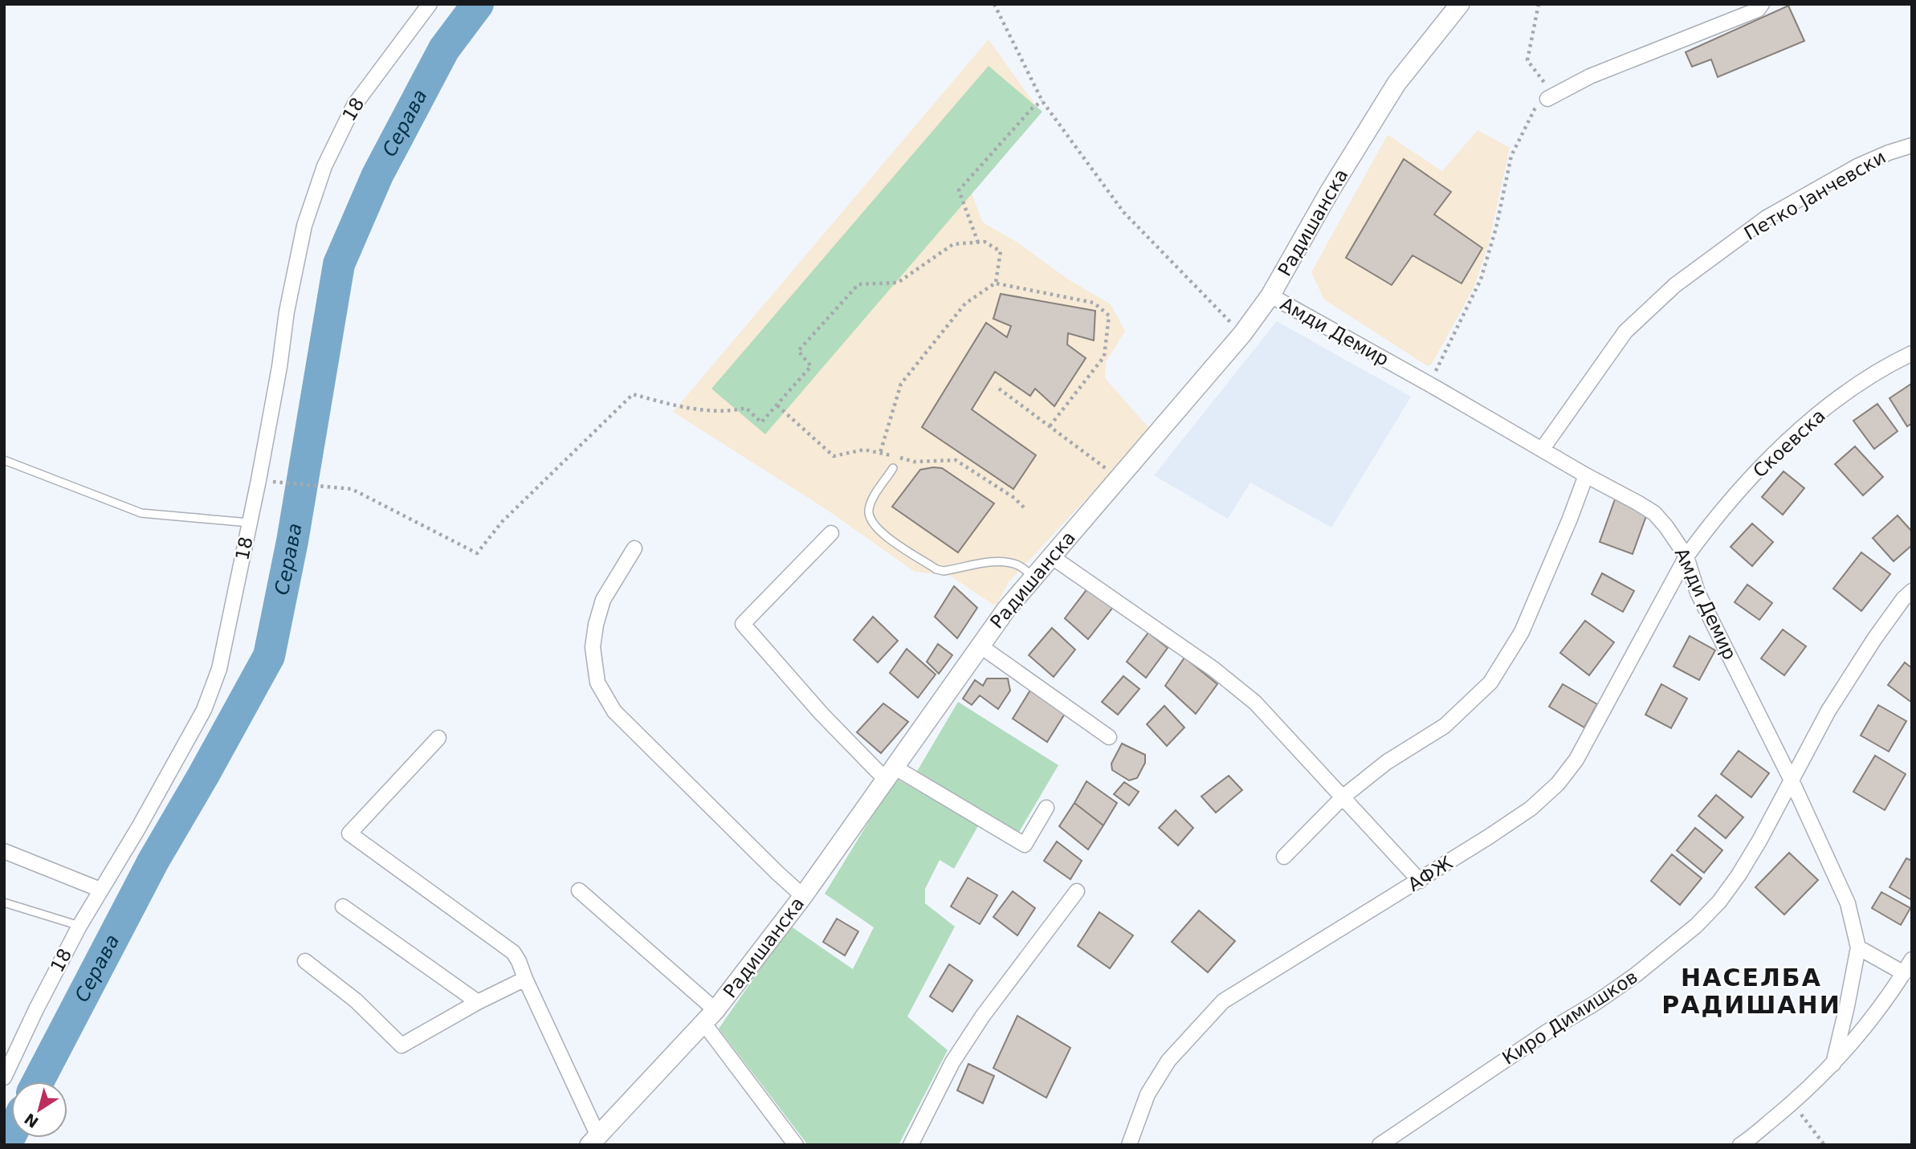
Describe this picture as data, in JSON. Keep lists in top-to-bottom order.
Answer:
{
  "streets": {
    "street": [
      "18",
      "Петко Јанчевски",
      "Радишанска",
      "Амди Демир",
      "Скоевска",
      "АФЖ",
      "Киро Димишков"
    ]
  },
  "crossings": [
    ["Петко Јанчевски", "Амди Демир"],
    ["Радишанска", "Амди Демир"],
    ["Амди Демир", "Скоевска"],
    ["Амди Демир", "АФЖ"],
    ["Амди Демир", "Киро Димишков"],
    ["Скоевска", "АФЖ"]
  ],
  "districts": ["НАСЕЛБА РАДИШАНИ"],
  "water": ["Серава"],
  "north": "bottom left"
}
